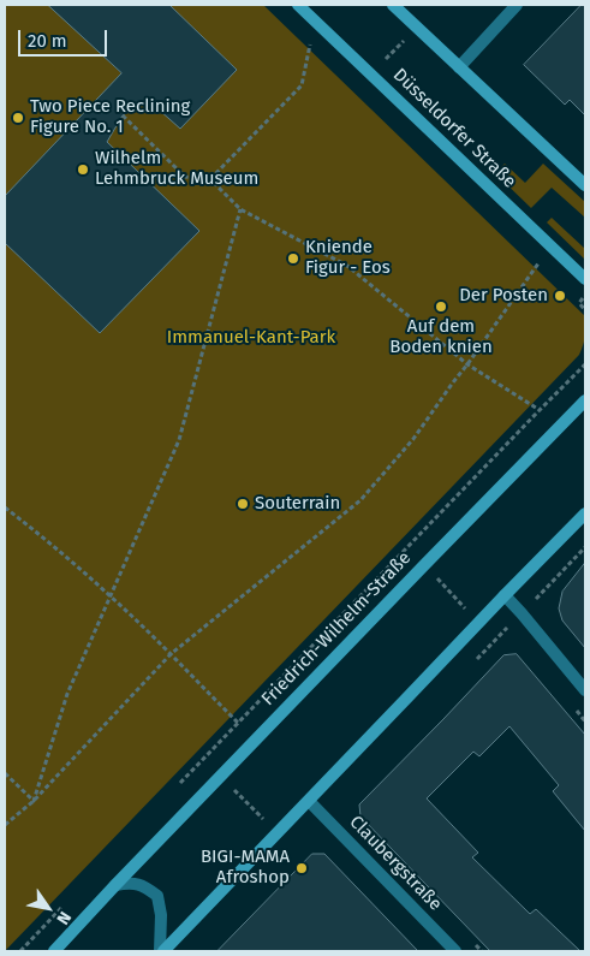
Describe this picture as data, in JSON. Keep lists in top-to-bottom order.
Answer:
{
  "streets": {
    "main road": ["Düsseldorfer Straße", "Friedrich-Wilhelm-Straße"],
    "street": ["Claubergstraße"]
  },
  "parks": ["Immanuel-Kant-Park"],
  "places": [
    "Two Piece Reclining Figure No. 1",
    "Wilhelm Lehmbruck Museum",
    "Kniende Figur - Eos",
    "Der Posten",
    "Auf dem Boden knien",
    "Souterrain",
    "BIGI-MAMA Afroshop"
  ],
  "scale_bar": "20 m",
  "north": "bottom right"
}
